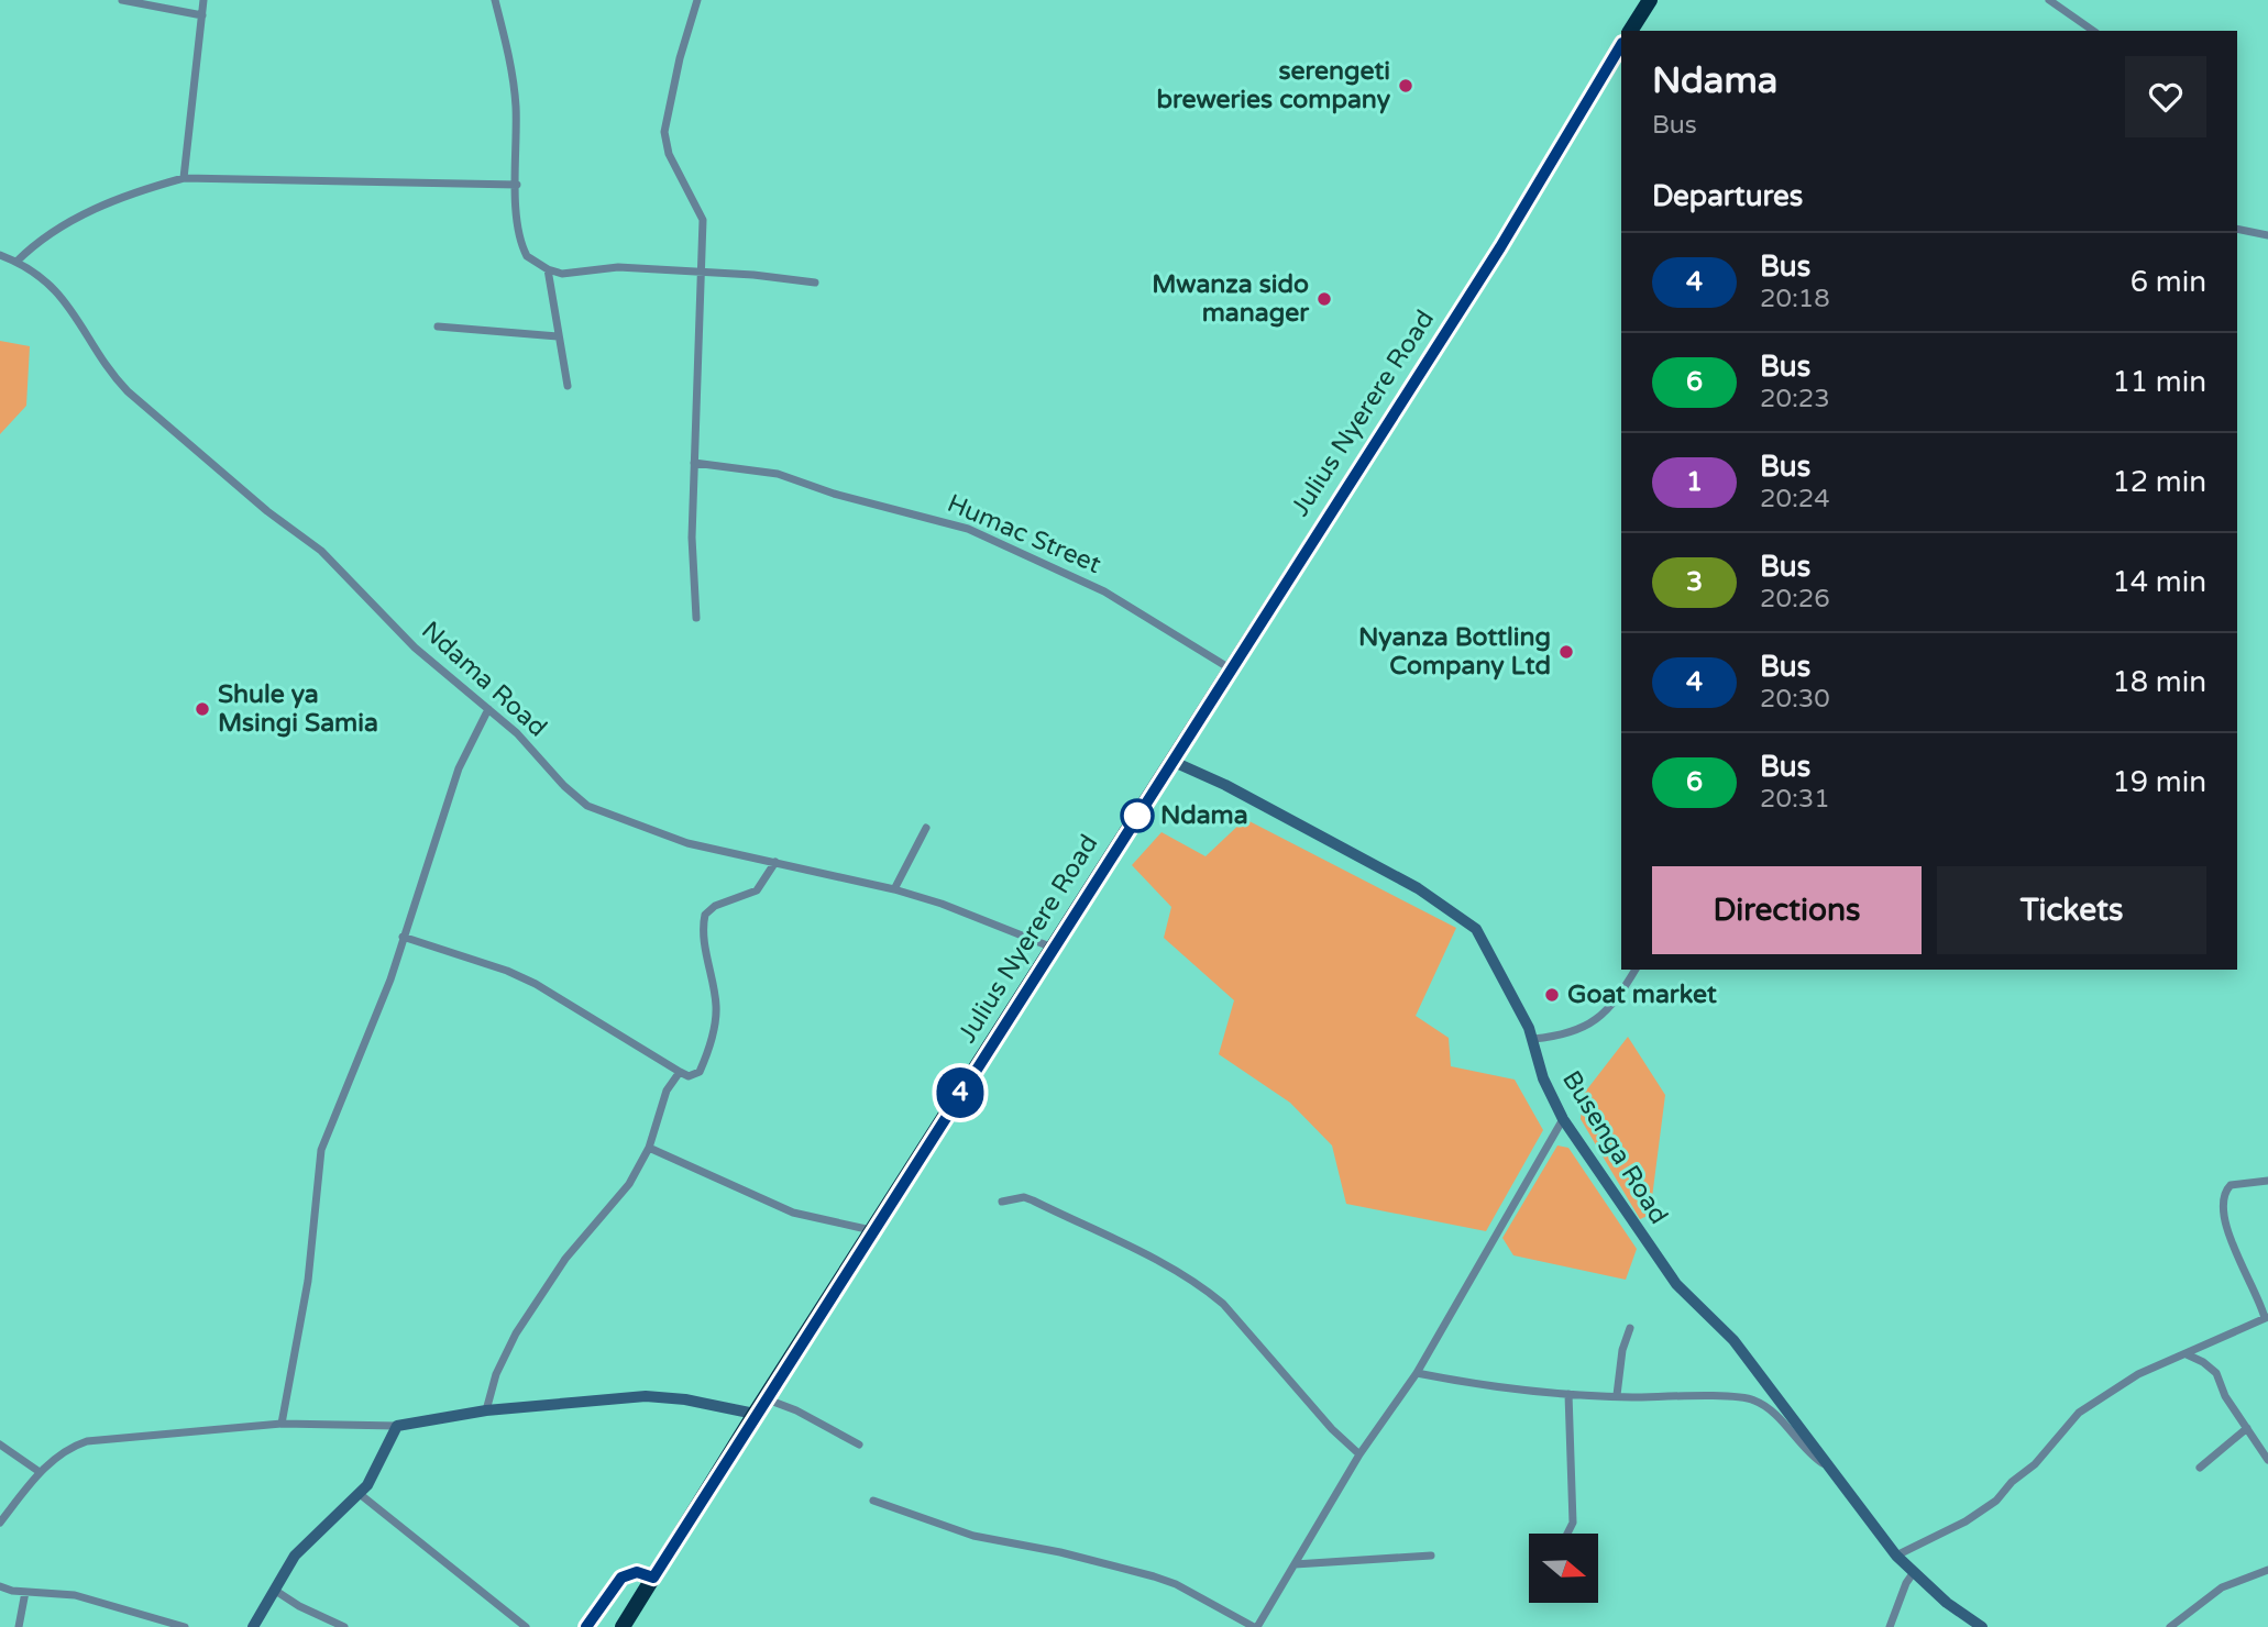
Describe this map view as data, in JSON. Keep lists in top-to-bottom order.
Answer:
{
  "streets": {
    "highway": ["Julius Nyerere Road"],
    "street": ["Humac Street", "Ndama Road", "Busenga Road"]
  },
  "crossings": [
    ["Julius Nyerere Road", "Humac Street"],
    ["Julius Nyerere Road", "Ndama Road"],
    ["Julius Nyerere Road", "Busenga Road"]
  ],
  "places": [
    "serengeti breweries company",
    "Mwanza sido manager",
    "Nyanza Bottling Company Ltd",
    "Shule ya Msingi Samia",
    "Ndama",
    "Goat market"
  ],
  "lines": ["bus line 4"],
  "north": "right",
  "page": {
    "on_map": "4",
    "heading": [
      ["Ndama", "Bus"],
      "Departures"
    ],
    "list": [
      {
        "mark": "4",
        "name": "Bus",
        "note": "20:18",
        "value": "6 min"
      },
      {
        "mark": "6",
        "name": "Bus",
        "note": "20:23",
        "value": "11 min"
      },
      {
        "mark": "1",
        "name": "Bus",
        "note": "20:24",
        "value": "12 min"
      },
      {
        "mark": "3",
        "name": "Bus",
        "note": "20:26",
        "value": "14 min"
      },
      {
        "mark": "4",
        "name": "Bus",
        "note": "20:30",
        "value": "18 min"
      },
      {
        "mark": "6",
        "name": "Bus",
        "note": "20:31",
        "value": "19 min"
      }
    ],
    "buttons": ["Directions", "Tickets"]
  }
}
